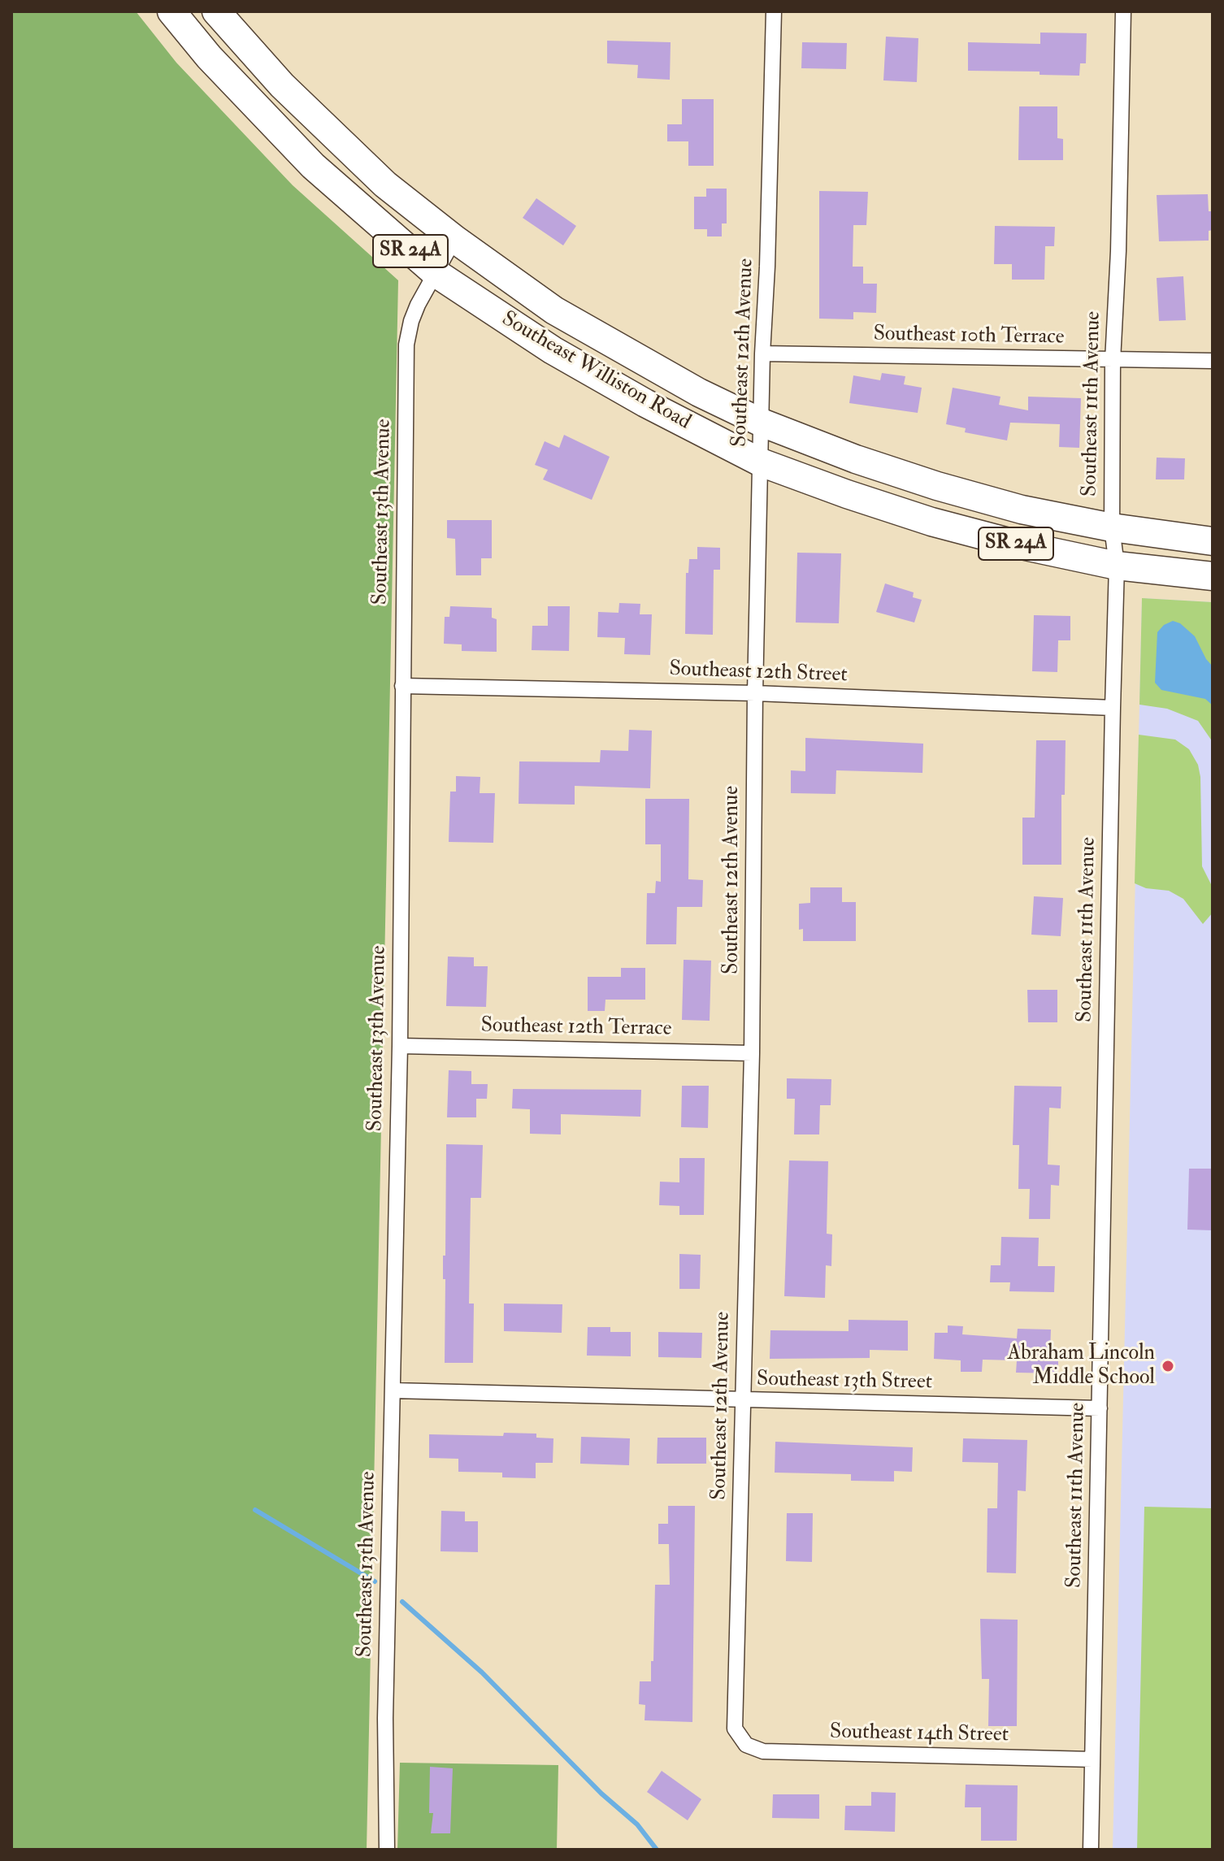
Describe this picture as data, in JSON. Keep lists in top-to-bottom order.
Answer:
{
  "streets": {
    "highway": ["SR 24A", "Southeast Williston Road"],
    "street": [
      "Southeast 10th Terrace",
      "Southeast 12th Avenue",
      "Southeast 11th Avenue",
      "Southeast 13th Avenue",
      "Southeast 12th Street",
      "Southeast 12th Terrace",
      "Southeast 13th Street",
      "Southeast 14th Street"
    ]
  },
  "crossings": [
    ["SR 24A", "Southeast Williston Road"],
    ["SR 24A", "Southeast 11th Avenue"],
    ["Southeast 10th Terrace", "Southeast 12th Avenue"],
    ["Southeast 10th Terrace", "Southeast 11th Avenue"],
    ["Southeast 12th Avenue", "Southeast Williston Road"],
    ["Southeast 12th Avenue", "Southeast 12th Street"],
    ["Southeast 12th Avenue", "Southeast 12th Terrace"],
    ["Southeast 12th Avenue", "Southeast 13th Street"],
    ["Southeast 12th Avenue", "Southeast 14th Street"],
    ["Southeast Williston Road", "Southeast 11th Avenue"],
    ["Southeast Williston Road", "Southeast 13th Avenue"],
    ["Southeast 11th Avenue", "Southeast 12th Street"],
    ["Southeast 11th Avenue", "Southeast 13th Street"],
    ["Southeast 11th Avenue", "Southeast 14th Street"],
    ["Southeast 13th Avenue", "Southeast 12th Street"],
    ["Southeast 13th Avenue", "Southeast 12th Terrace"],
    ["Southeast 13th Avenue", "Southeast 13th Street"]
  ],
  "places": ["Abraham Lincoln Middle School"]
}
